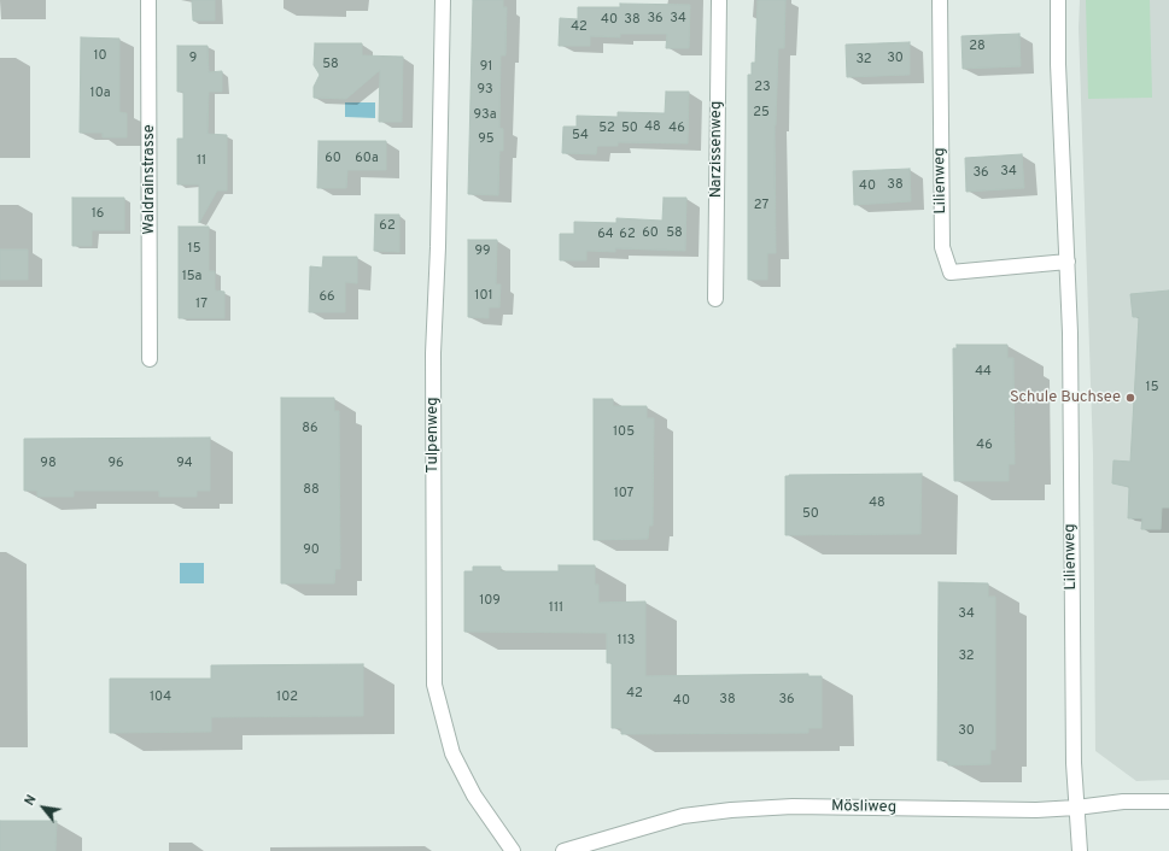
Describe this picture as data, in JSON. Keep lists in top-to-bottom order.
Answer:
{
  "streets": {
    "street": [
      "Narzissenweg",
      "Waldrainstrasse",
      "Lilienweg",
      "Tulpenweg",
      "Mösliweg"
    ]
  },
  "crossings": [
    ["Lilienweg", "Mösliweg"]
  ],
  "places": ["Schule Buchsee"],
  "house_numbers": [
    "36",
    "34",
    "40",
    "38",
    "42",
    "28",
    "10",
    "9",
    "30",
    "32",
    "58",
    "91",
    "23",
    "93",
    "10a",
    "25",
    "93a",
    "48",
    "52",
    "50",
    "46",
    "54",
    "95",
    "60",
    "60a",
    "11",
    "34",
    "36",
    "38",
    "40",
    "27",
    "16",
    "62",
    "60",
    "58",
    "64",
    "62",
    "15",
    "99",
    "15a",
    "101",
    "66",
    "17",
    "44",
    "15",
    "86",
    "105",
    "46",
    "98",
    "96",
    "94",
    "88",
    "107",
    "48",
    "50",
    "90",
    "109",
    "111",
    "34",
    "113",
    "32",
    "42",
    "104",
    "102",
    "38",
    "36",
    "40",
    "30"
  ],
  "north": "top left"
}
